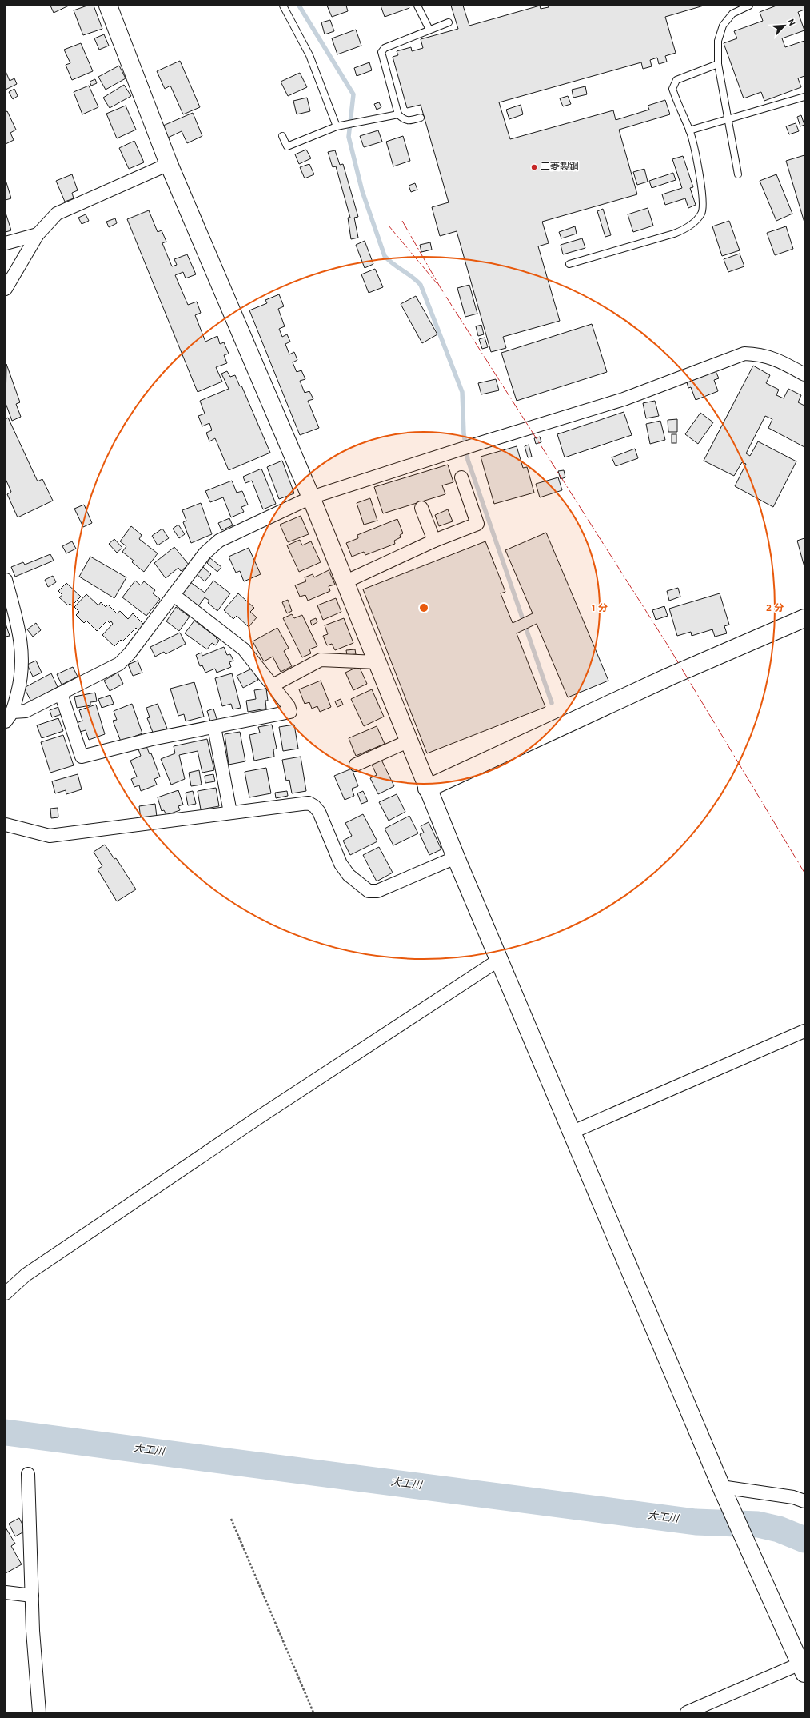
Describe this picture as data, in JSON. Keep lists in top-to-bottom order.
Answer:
{
  "water": ["大工川"],
  "places": ["三菱製鋼"],
  "north": "top right",
  "rings": ["1 分", "2 分"]
}
